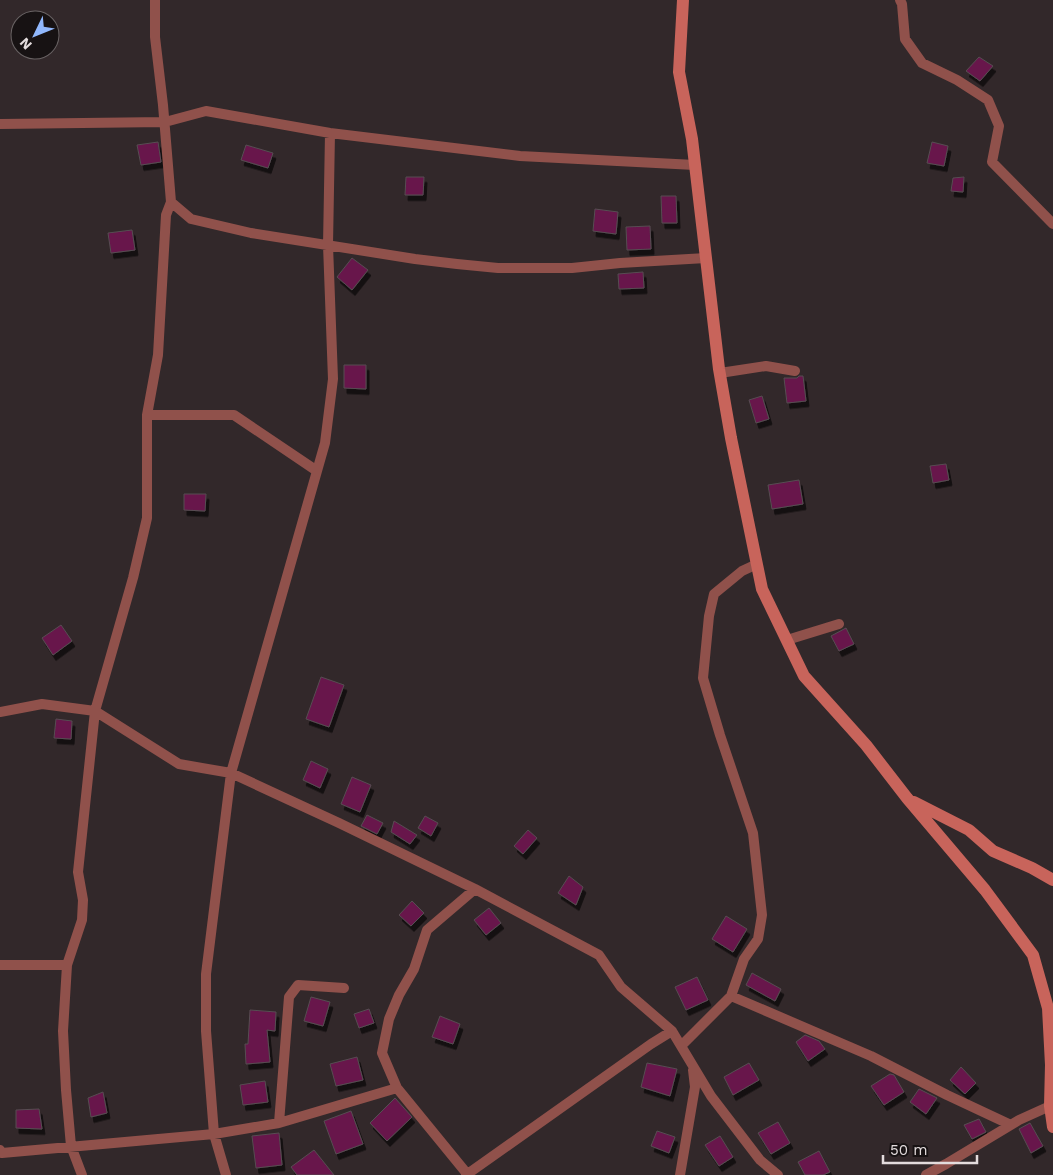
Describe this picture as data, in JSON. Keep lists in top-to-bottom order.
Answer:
{
  "scale_bar": "50 m",
  "north": "bottom left"
}
